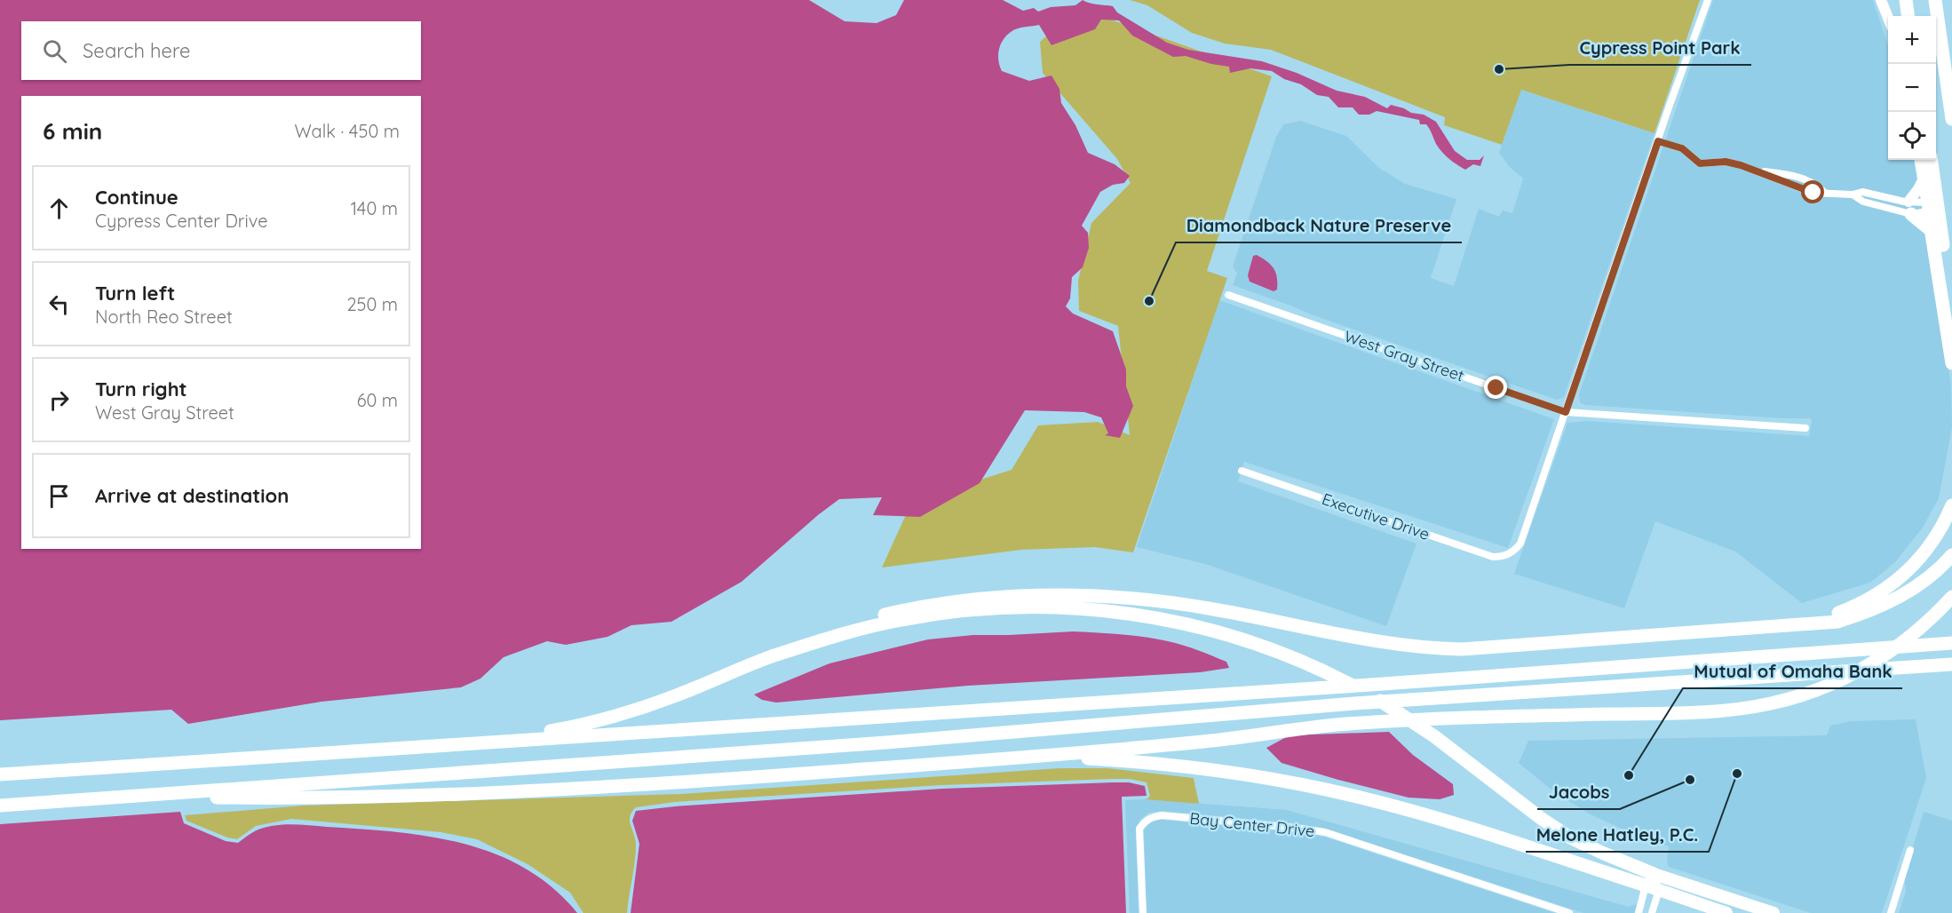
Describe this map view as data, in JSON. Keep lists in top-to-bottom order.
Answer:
{
  "streets": {
    "street": ["West Gray Street", "Executive Drive", "Bay Center Drive"]
  },
  "crossings": [
    ["West Gray Street", "Executive Drive"]
  ],
  "places": [
    "Cypress Point Park",
    "Diamondback Nature Preserve",
    "Melone Hatley, P.C.",
    "Mutual of Omaha Bank",
    "Jacobs"
  ],
  "page": {
    "map_buttons": ["+", "−"],
    "search": "Search here",
    "heading": ["6 min", "Walk · 450 m"],
    "list": [
      ["Continue", "Cypress Center Drive", "140 m"],
      ["Turn left", "North Reo Street", "250 m"],
      ["Turn right", "West Gray Street", "60 m"],
      "Arrive at destination"
    ]
  }
}
